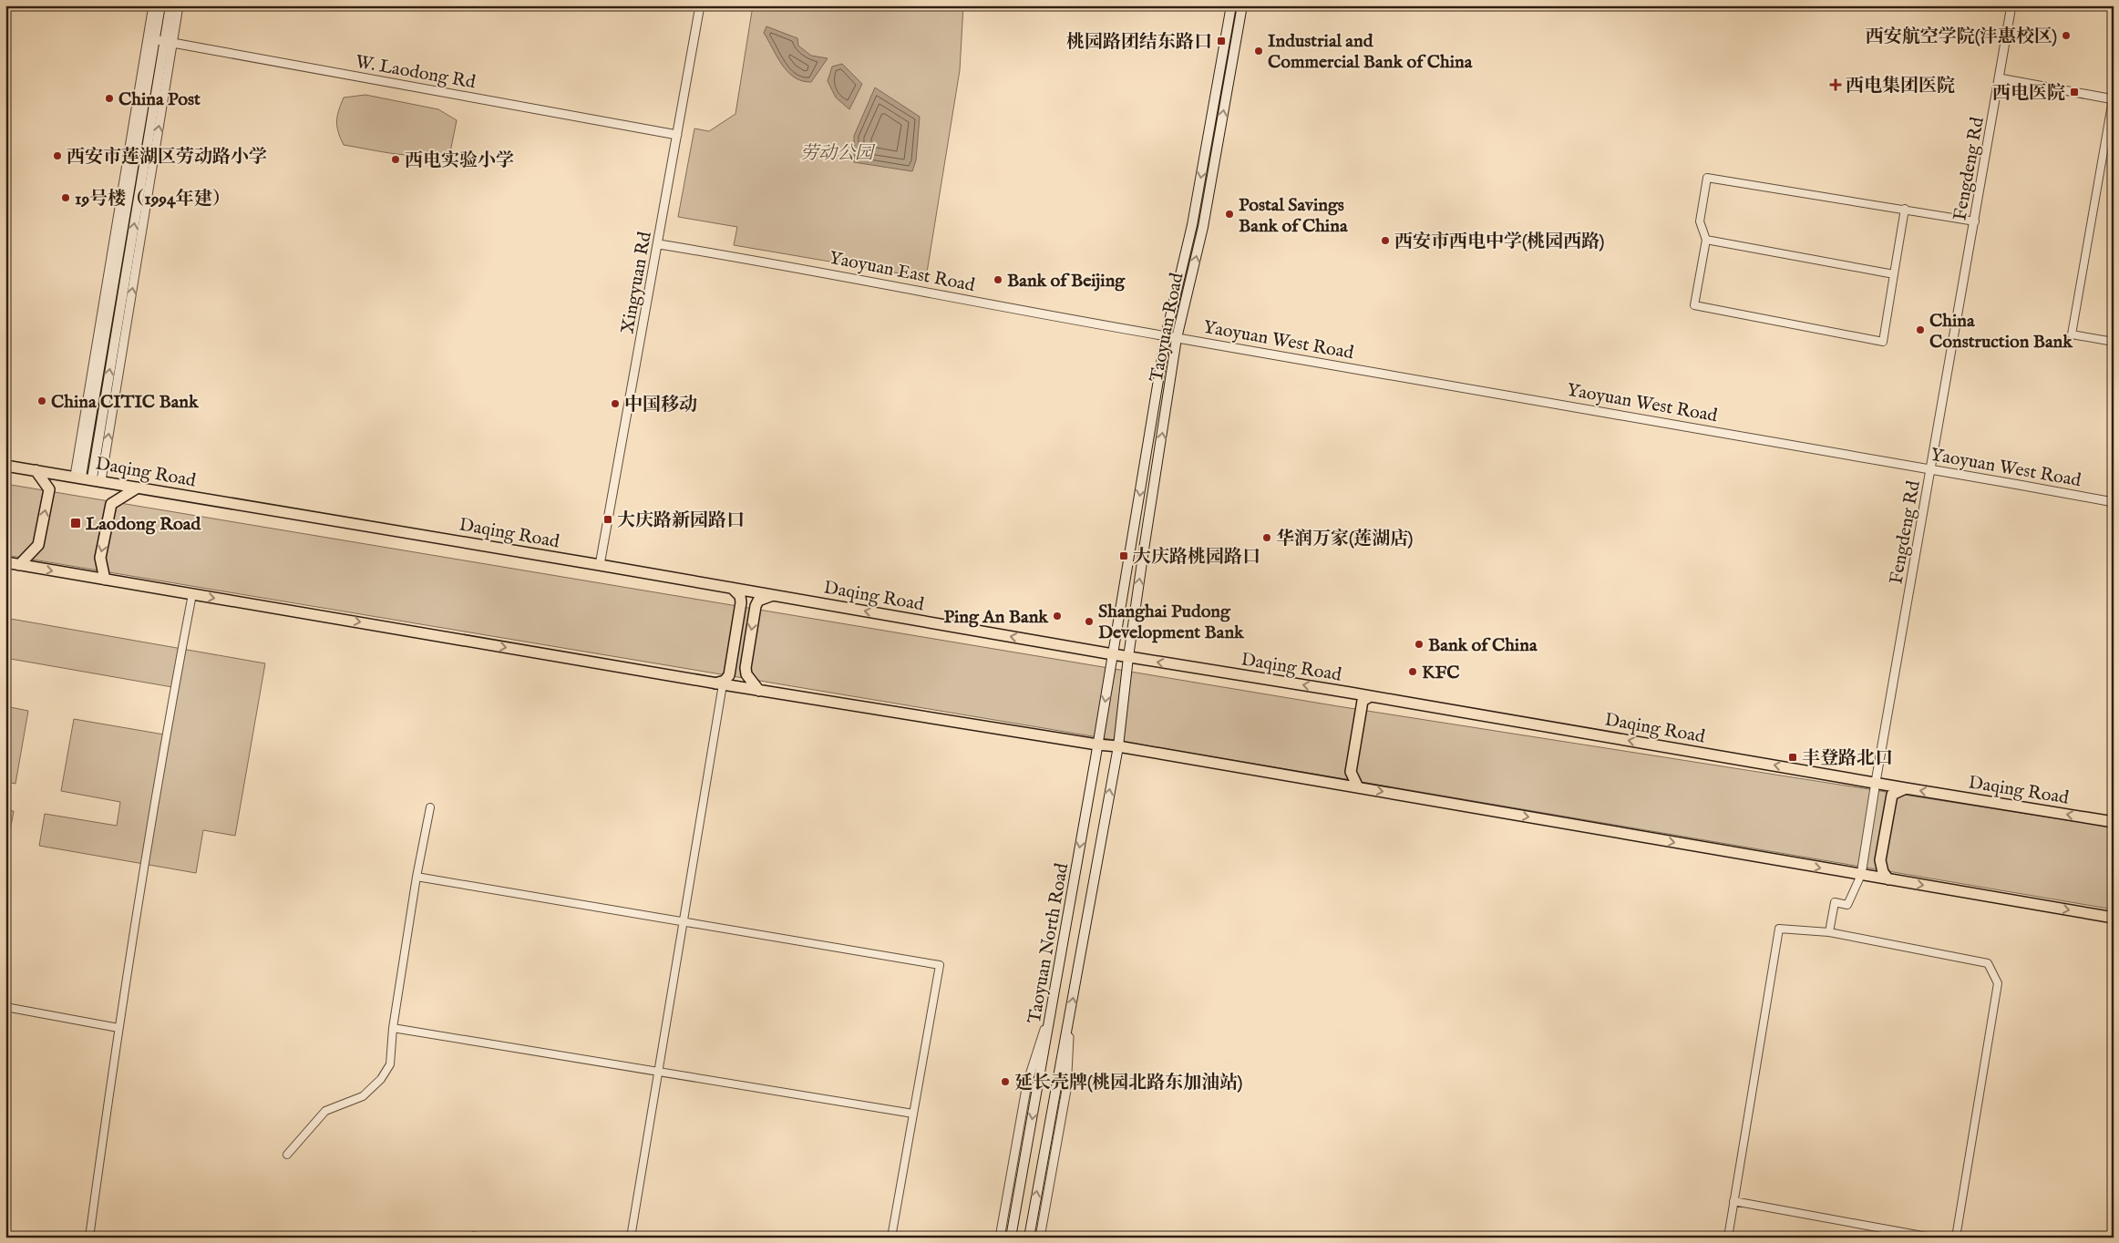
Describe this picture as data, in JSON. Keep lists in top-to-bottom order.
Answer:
{
  "streets": {
    "main road": ["Taoyuan Road", "Daqing Road", "Taoyuan North Road"],
    "street": [
      "W. Laodong Rd",
      "Fengdeng Rd",
      "Yaoyuan East Road",
      "Xingyuan Rd",
      "Yaoyuan West Road"
    ]
  },
  "crossings": [
    ["W. Laodong Rd", "Xingyuan Rd"],
    ["Fengdeng Rd", "Yaoyuan West Road"],
    ["Fengdeng Rd", "Daqing Road"],
    ["Yaoyuan East Road", "Xingyuan Rd"],
    ["Yaoyuan East Road", "Taoyuan Road"],
    ["Yaoyuan East Road", "Yaoyuan West Road"],
    ["Xingyuan Rd", "Daqing Road"],
    ["Taoyuan Road", "Yaoyuan West Road"],
    ["Taoyuan Road", "Daqing Road"],
    ["Taoyuan Road", "Taoyuan North Road"],
    ["Daqing Road", "Taoyuan North Road"]
  ],
  "one_way": ["Daqing Road"],
  "parks": ["劳动公园"],
  "places": {
    "other": [
      "西安航空学院(沣惠校区)",
      "Industrial and Commercial Bank of China",
      "China Post",
      "西安市莲湖区劳动路小学",
      "西电实验小学",
      "19号楼（1994年建）",
      "Postal Savings Bank of China",
      "西安市西电中学(桃园西路)",
      "Bank of Beijing",
      "China Construction Bank",
      "China CITIC Bank",
      "中国移动",
      "华润万家(莲湖店)",
      "Ping An Bank",
      "Shanghai Pudong Development Bank",
      "Bank of China",
      "KFC",
      "延长壳牌(桃园北路东加油站)"
    ],
    "transit": [
      "桃园路团结东路口",
      "西电医院",
      "大庆路新园路口",
      "Laodong Road",
      "大庆路桃园路口",
      "丰登路北口"
    ],
    "health": ["西电集团医院"]
  }
}
